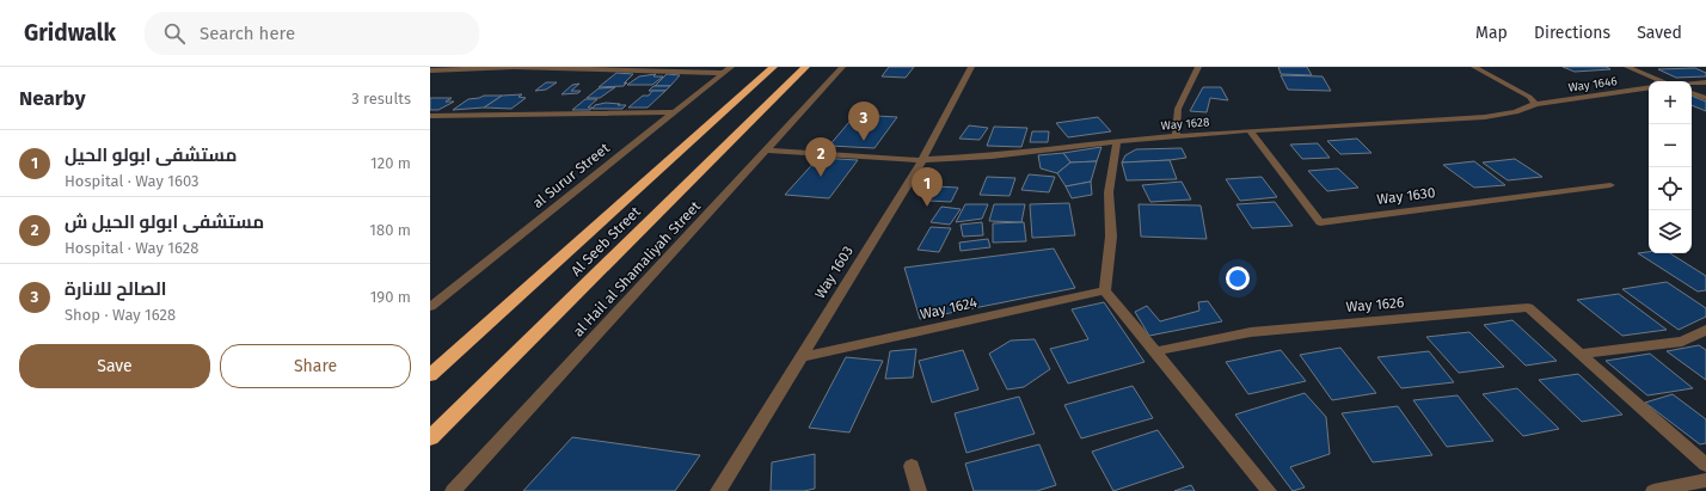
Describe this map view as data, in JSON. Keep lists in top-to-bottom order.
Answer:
{
  "streets": {
    "highway": ["Al Seeb Street"],
    "street": [
      "Way 1646",
      "Way 1628",
      "al Surur Street",
      "Way 1630",
      "al Hail al Shamaliyah Street",
      "Way 1603",
      "Way 1626",
      "Way 1624"
    ]
  },
  "crossings": [
    ["Way 1646", "Way 1628"],
    ["Way 1628", "Way 1630"],
    ["Way 1628", "al Hail al Shamaliyah Street"],
    ["Way 1628", "Way 1603"],
    ["Way 1603", "Way 1624"]
  ],
  "page": {
    "header": "Gridwalk",
    "search": "Search here",
    "nav": ["Map", "Directions", "Saved"],
    "heading": ["Nearby", "3 results"],
    "map_buttons": ["+", "−"],
    "pins": ["3", "2", "1"],
    "list": [
      {
        "mark": "1",
        "name": "مستشفى ابولو الحيل",
        "note": "Hospital · Way 1603",
        "value": "120 m"
      },
      {
        "mark": "2",
        "name": "مستشفى ابولو الحيل ش",
        "note": "Hospital · Way 1628",
        "value": "180 m"
      },
      {
        "mark": "3",
        "name": "الصالح للانارة",
        "note": "Shop · Way 1628",
        "value": "190 m"
      }
    ],
    "buttons": ["Save", "Share"]
  }
}
